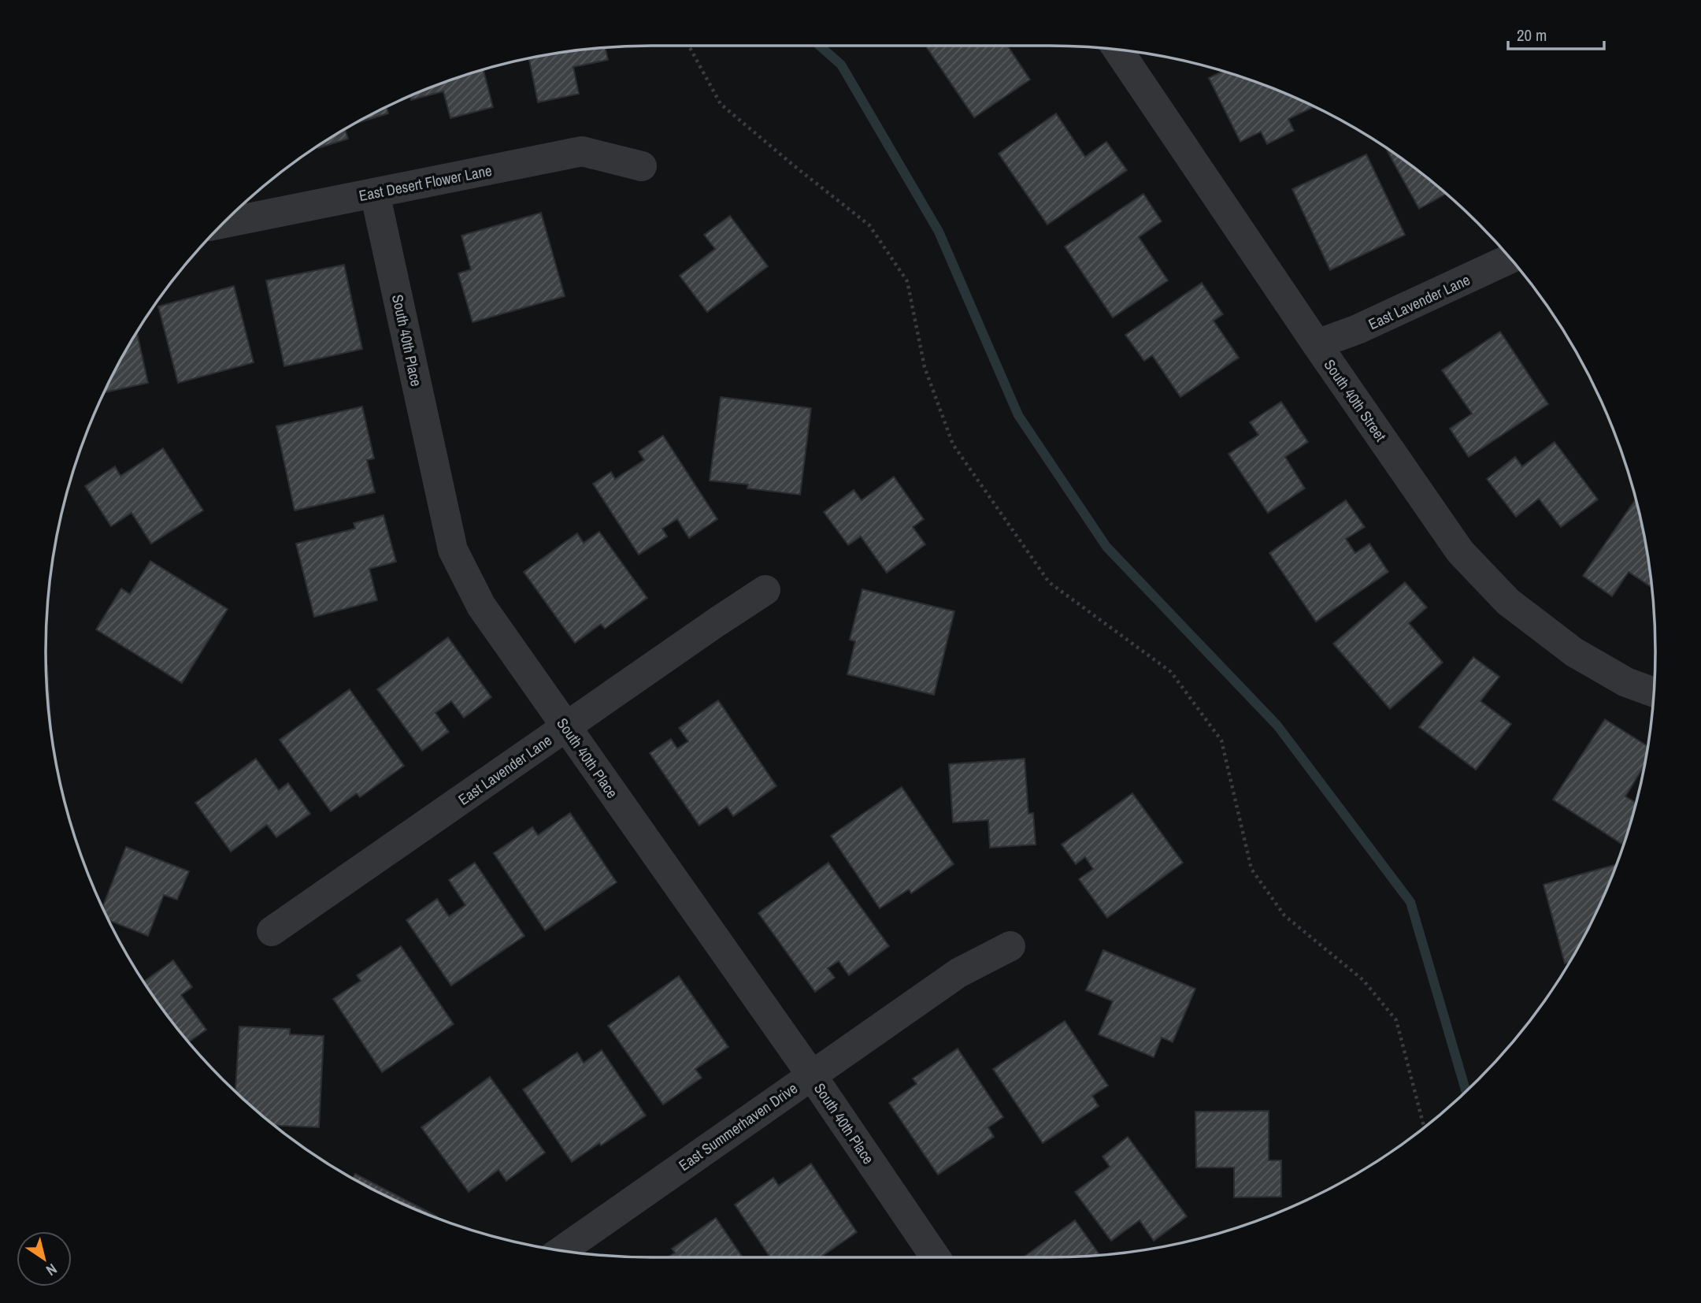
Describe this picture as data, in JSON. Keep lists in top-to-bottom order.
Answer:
{
  "streets": {
    "street": [
      "East Desert Flower Lane",
      "East Lavender Lane",
      "South 40th Place",
      "South 40th Street",
      "East Summerhaven Drive"
    ]
  },
  "crossings": [
    ["East Desert Flower Lane", "South 40th Place"],
    ["East Lavender Lane", "South 40th Place"],
    ["East Lavender Lane", "South 40th Street"],
    ["South 40th Place", "East Summerhaven Drive"]
  ],
  "scale_bar": "20 m",
  "north": "bottom right"
}
